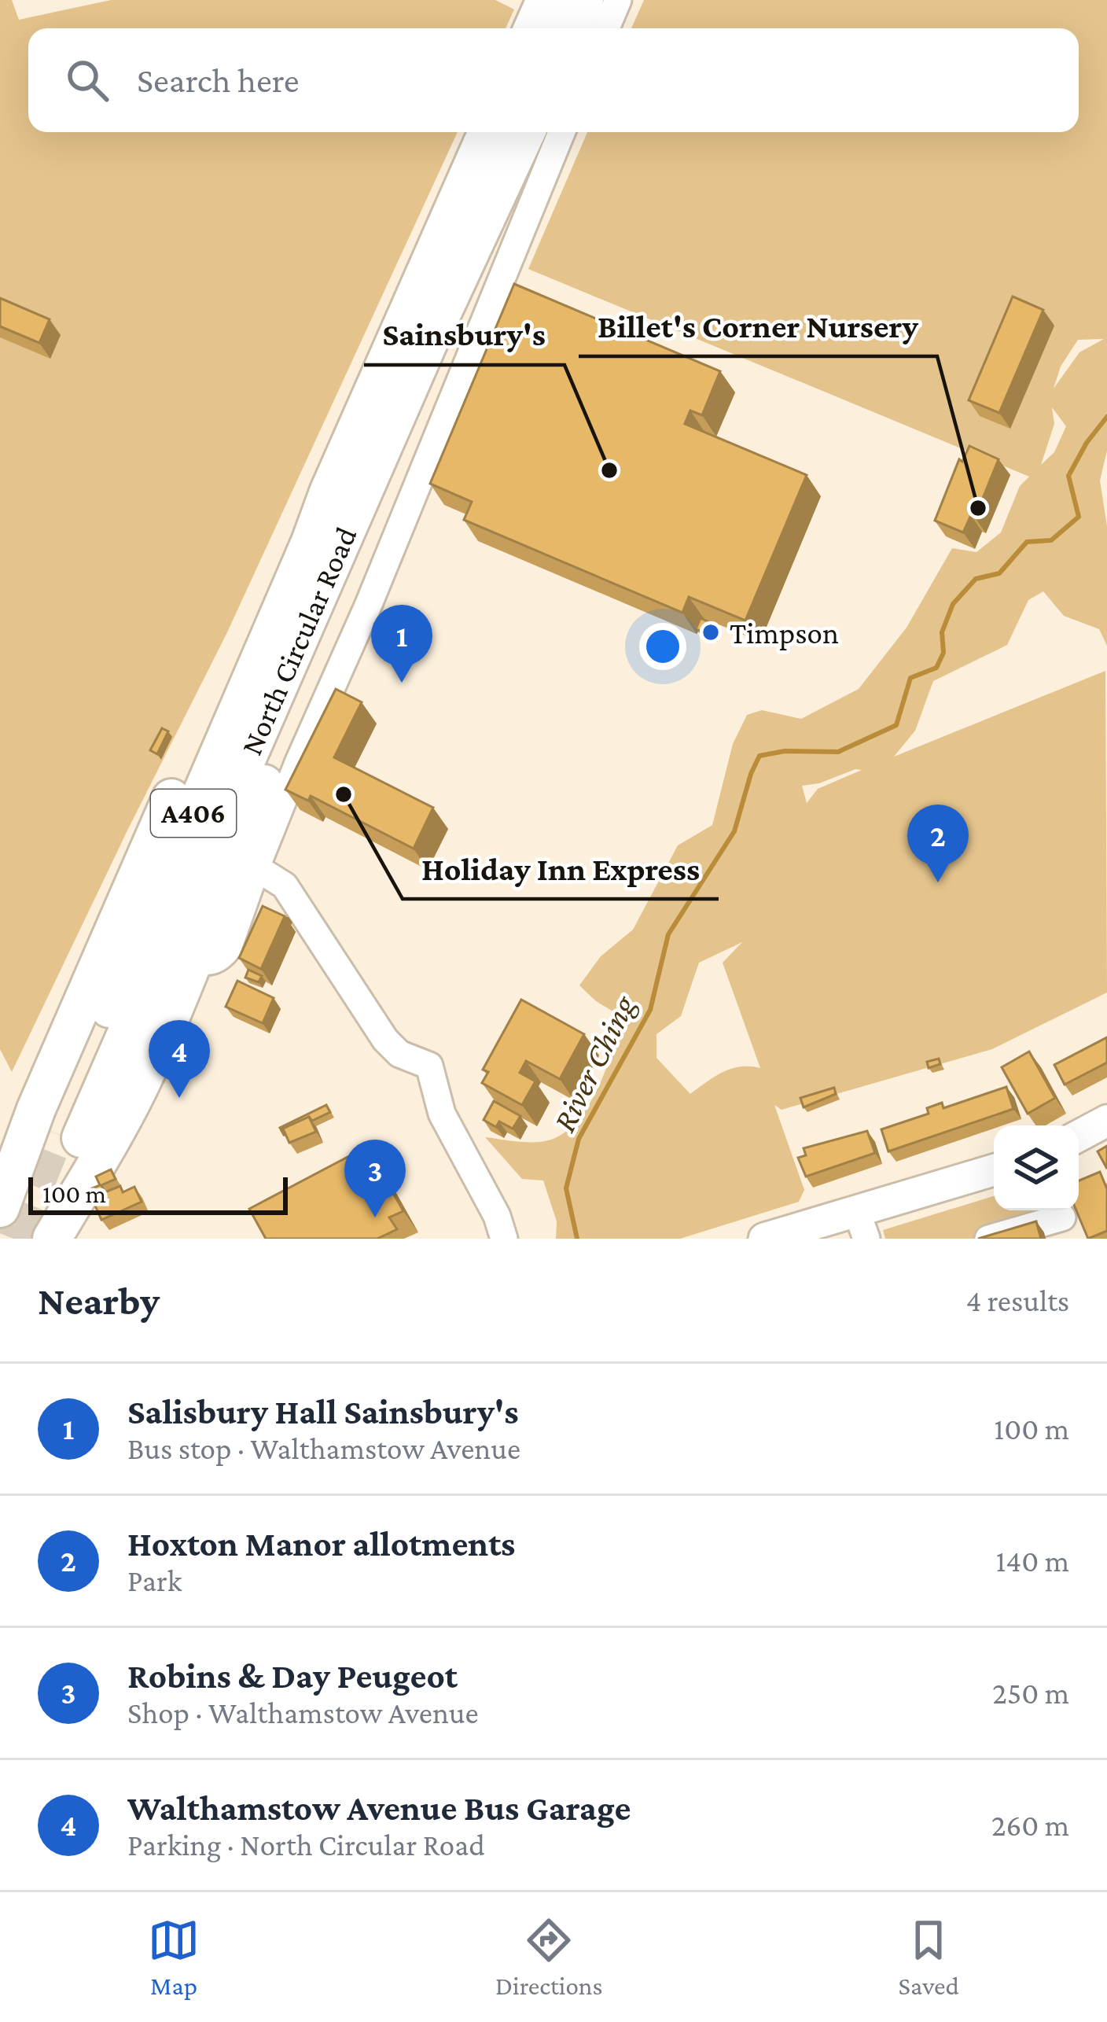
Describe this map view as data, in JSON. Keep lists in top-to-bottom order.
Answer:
{
  "streets": {
    "highway": ["North Circular Road", "A406"]
  },
  "crossings": [
    ["North Circular Road", "A406"]
  ],
  "water": ["River Ching"],
  "places": [
    "Sainsbury's",
    "Billet's Corner Nursery",
    "Timpson",
    "Holiday Inn Express"
  ],
  "scale_bar": "100 m",
  "page": {
    "search": "Search here",
    "pins": [
      "1",
      "2",
      "4",
      "3"
    ],
    "scale": "100 m",
    "heading": ["Nearby", "4 results"],
    "list": [
      {
        "mark": "1",
        "name": "Salisbury Hall Sainsbury's",
        "note": "Bus stop · Walthamstow Avenue",
        "value": "100 m"
      },
      {
        "mark": "2",
        "name": "Hoxton Manor allotments",
        "note": "Park",
        "value": "140 m"
      },
      {
        "mark": "3",
        "name": "Robins & Day Peugeot",
        "note": "Shop · Walthamstow Avenue",
        "value": "250 m"
      },
      {
        "mark": "4",
        "name": "Walthamstow Avenue Bus Garage",
        "note": "Parking · North Circular Road",
        "value": "260 m"
      }
    ],
    "nav": ["Map", "Directions", "Saved"]
  }
}
